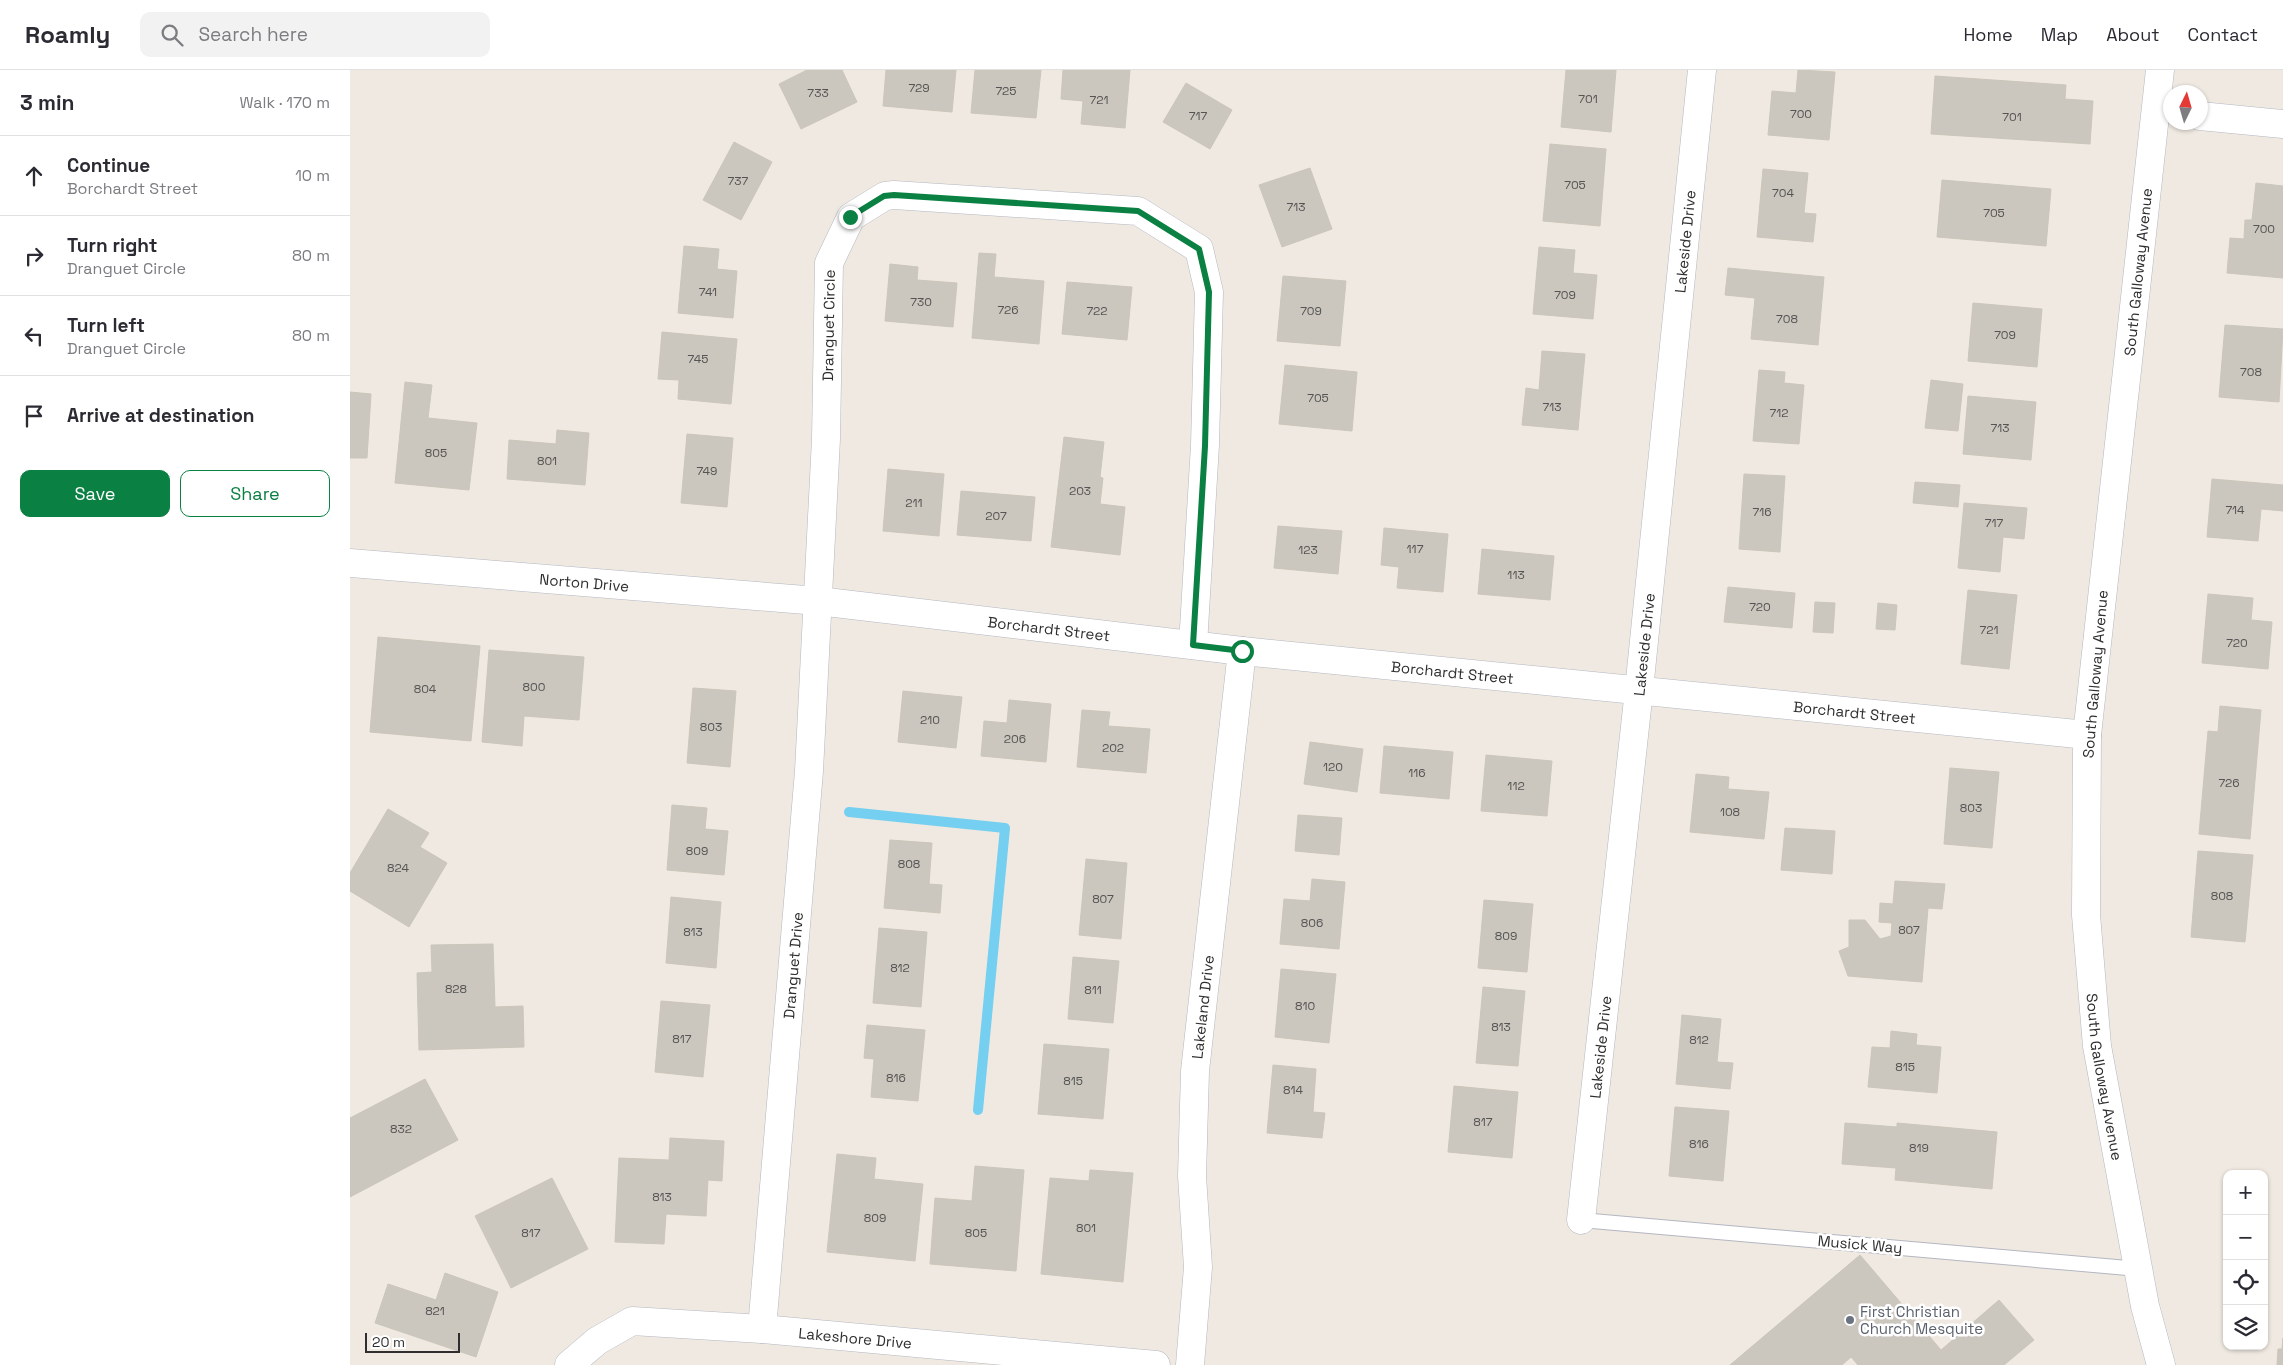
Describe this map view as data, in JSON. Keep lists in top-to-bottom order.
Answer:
{
  "streets": {
    "street": [
      "Lakeside Drive",
      "South Galloway Avenue",
      "Dranguet Circle",
      "Norton Drive",
      "Borchardt Street",
      "Dranguet Drive",
      "Lakeland Drive",
      "Lakeshore Drive"
    ],
    "lane": ["Musick Way"]
  },
  "crossings": [
    ["Lakeside Drive", "Borchardt Street"],
    ["Lakeside Drive", "Musick Way"],
    ["South Galloway Avenue", "Borchardt Street"],
    ["South Galloway Avenue", "Musick Way"],
    ["Dranguet Circle", "Norton Drive"],
    ["Dranguet Circle", "Borchardt Street"],
    ["Dranguet Circle", "Dranguet Drive"],
    ["Norton Drive", "Borchardt Street"],
    ["Norton Drive", "Dranguet Drive"],
    ["Borchardt Street", "Dranguet Drive"],
    ["Borchardt Street", "Lakeland Drive"],
    ["Dranguet Drive", "Lakeshore Drive"]
  ],
  "places": ["First Christian Church Mesquite"],
  "house_numbers": [
    "729",
    "725",
    "733",
    "701",
    "721",
    "700",
    "717",
    "701",
    "737",
    "705",
    "704",
    "713",
    "705",
    "700",
    "741",
    "709",
    "730",
    "726",
    "722",
    "709",
    "708",
    "709",
    "745",
    "708",
    "705",
    "713",
    "712",
    "713",
    "805",
    "801",
    "749",
    "203",
    "211",
    "714",
    "716",
    "207",
    "717",
    "117",
    "123",
    "113",
    "720",
    "721",
    "720",
    "800",
    "804",
    "210",
    "803",
    "206",
    "202",
    "120",
    "116",
    "726",
    "112",
    "803",
    "108",
    "809",
    "808",
    "824",
    "808",
    "807",
    "806",
    "807",
    "813",
    "809",
    "812",
    "828",
    "811",
    "810",
    "813",
    "817",
    "812",
    "815",
    "816",
    "815",
    "814",
    "817",
    "832",
    "816",
    "819",
    "813",
    "809",
    "801",
    "817",
    "805",
    "821"
  ],
  "scale_bar": "20 m",
  "north": "top",
  "page": {
    "header": "Roamly",
    "search": "Search here",
    "nav": [
      "Home",
      "Map",
      "About",
      "Contact"
    ],
    "heading": ["3 min", "Walk · 170 m"],
    "list": [
      ["Continue", "Borchardt Street", "10 m"],
      ["Turn right", "Dranguet Circle", "80 m"],
      ["Turn left", "Dranguet Circle", "80 m"],
      "Arrive at destination"
    ],
    "buttons": ["Save", "Share"],
    "map_buttons": ["+", "−"],
    "scale": "20 m"
  }
}
